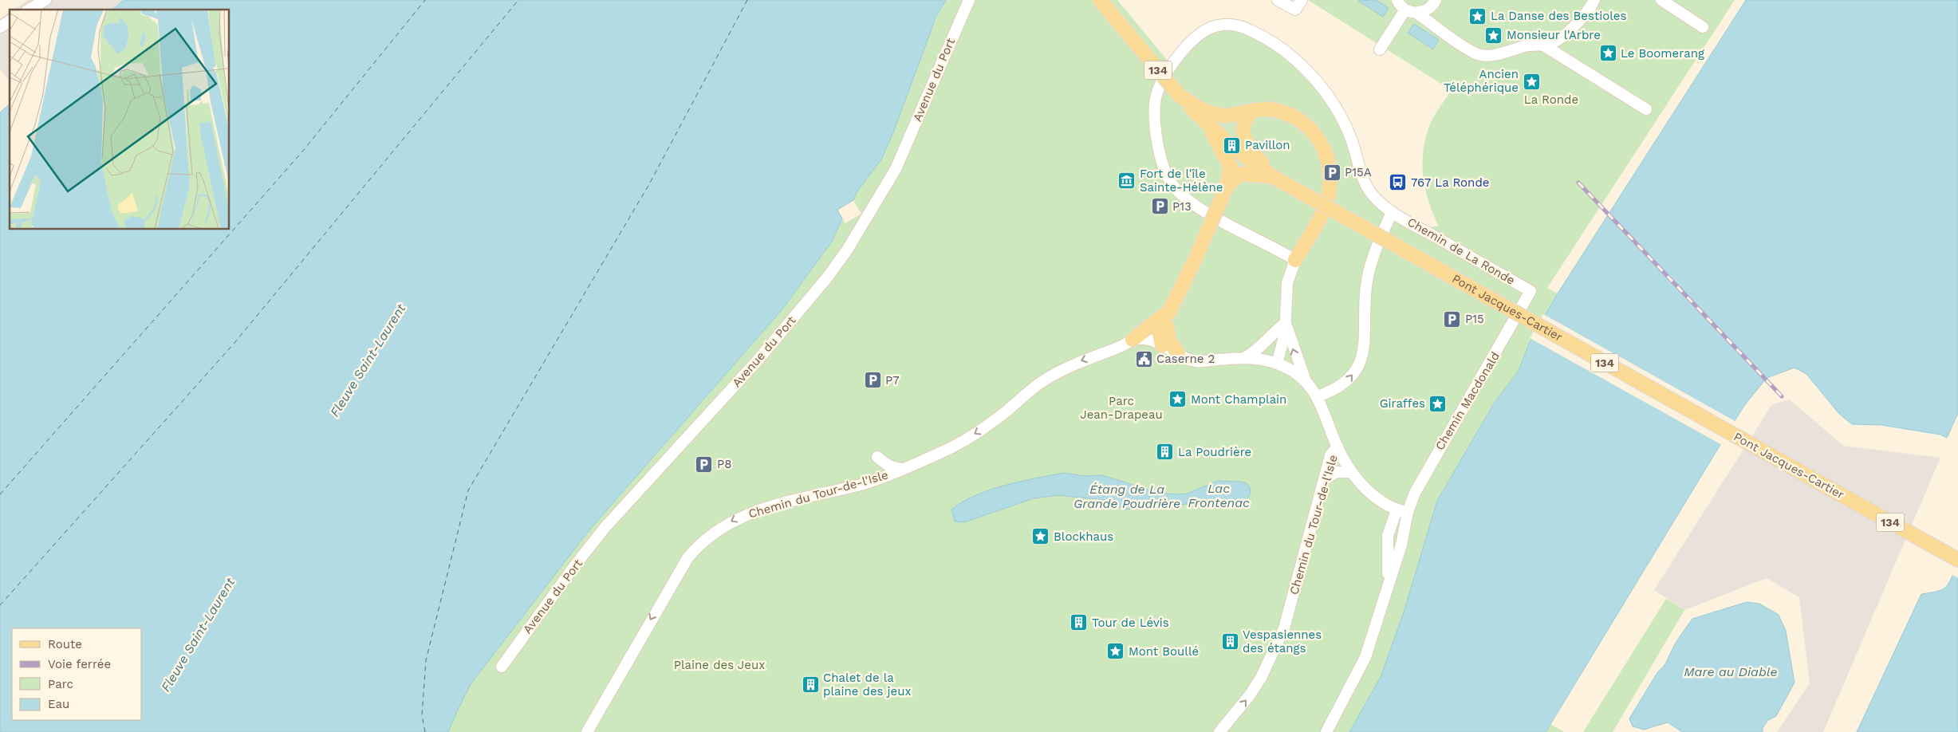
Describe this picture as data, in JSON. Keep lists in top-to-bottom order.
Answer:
{
  "streets": {
    "main road": ["134", "Pont Jacques-Cartier"],
    "street": [
      "Avenue du Port",
      "Chemin de La Ronde",
      "Chemin Macdonald",
      "Chemin du Tour-de-l'Isle"
    ]
  },
  "crossings": [
    ["Chemin de La Ronde", "Chemin Macdonald"]
  ],
  "water": [
    "Fleuve Saint-Laurent",
    "Lac Frontenac",
    "Étang de La Grande Poudrière",
    "Mare au Diable"
  ],
  "parks": ["La Ronde", "Parc Jean-Drapeau", "Plaine des Jeux"],
  "places": {
    "place": [
      "La Danse des Bestioles",
      "Monsieur l'Arbre",
      "Le Boomerang",
      "Ancien Téléphérique",
      "Mont Champlain",
      "Giraffes",
      "Blockhaus",
      "Mont Boullé"
    ],
    "building": [
      "Pavillon",
      "La Poudrière",
      "Tour de Lévis",
      "Vespasiennes des étangs",
      "Chalet de la plaine des jeux"
    ],
    "parking": [
      "P15A",
      "P13",
      "P15",
      "P7",
      "P8"
    ],
    "museum": ["Fort de l'île Sainte-Hélène"],
    "bus stop": ["767 La Ronde"],
    "public building": ["Caserne 2"]
  },
  "legend": [
    "Route",
    "Voie ferrée",
    "Parc",
    "Eau"
  ]
}
